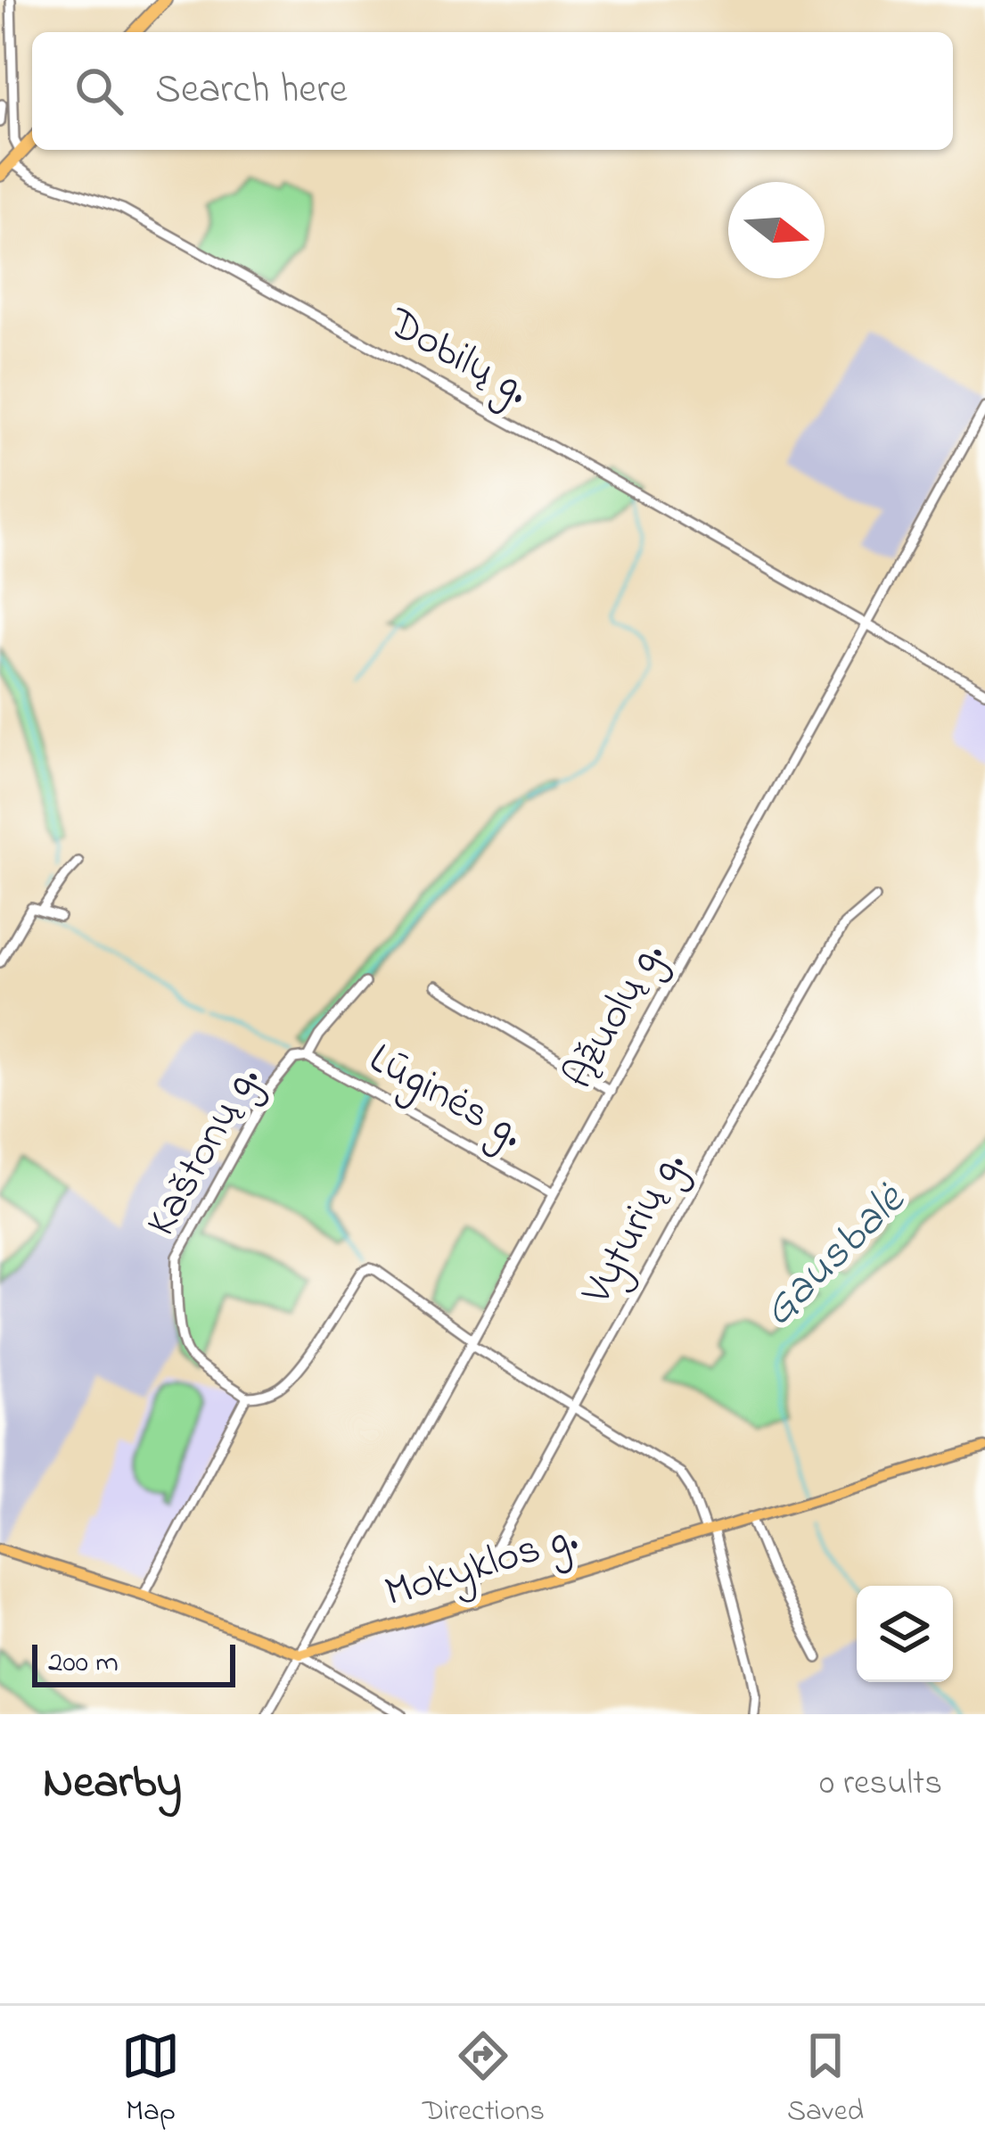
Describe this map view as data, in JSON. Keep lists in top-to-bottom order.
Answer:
{
  "streets": {
    "main road": ["Mokyklos g."],
    "street": [
      "Dobilų g.",
      "Ąžuolų g.",
      "Lūginės g.",
      "Kaštonų g.",
      "Vyturių g."
    ]
  },
  "crossings": [
    ["Dobilų g.", "Ąžuolų g."],
    ["Ąžuolų g.", "Lūginės g."],
    ["Ąžuolų g.", "Mokyklos g."],
    ["Lūginės g.", "Kaštonų g."],
    ["Vyturių g.", "Mokyklos g."]
  ],
  "water": ["Gausbalė"],
  "scale_bar": "200 m",
  "north": "right",
  "page": {
    "search": "Search here",
    "scale": "200 m",
    "heading": ["Nearby", "0 results"],
    "nav": ["Map", "Directions", "Saved"]
  }
}
